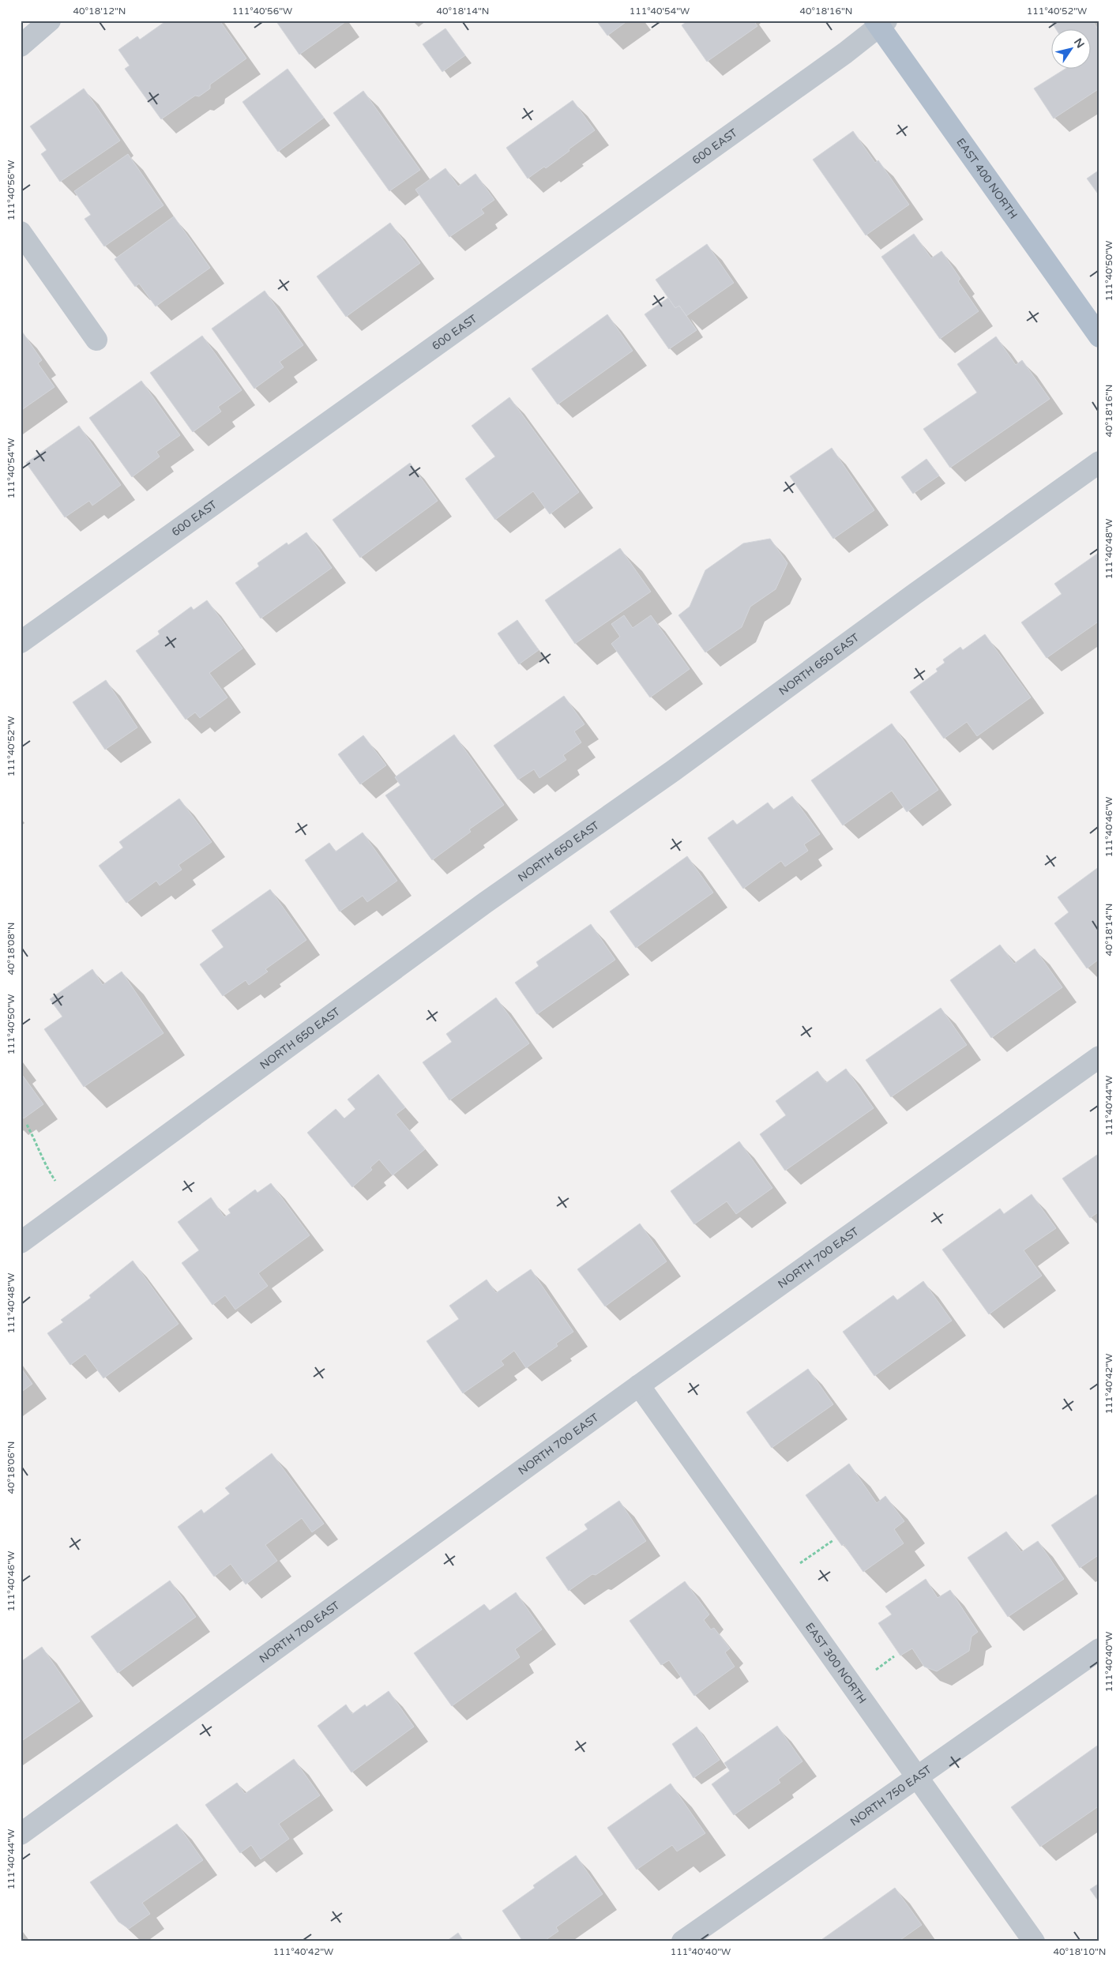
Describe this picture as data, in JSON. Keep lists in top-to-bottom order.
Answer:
{
  "streets": {
    "main road": ["EAST 400 NORTH"],
    "street": [
      "600 EAST",
      "NORTH 650 EAST",
      "NORTH 700 EAST",
      "EAST 300 NORTH",
      "NORTH 750 EAST"
    ]
  },
  "crossings": [
    ["600 EAST", "EAST 400 NORTH"],
    ["NORTH 700 EAST", "EAST 300 NORTH"],
    ["EAST 300 NORTH", "NORTH 750 EAST"]
  ],
  "north": "top right",
  "coordinates": [
    "40°18'12\"N",
    "111°40'56\"W",
    "40°18'14\"N",
    "111°40'54\"W",
    "40°18'16\"N",
    "111°40'52\"W",
    "111°40'50\"W",
    "111°40'48\"W",
    "111°40'46\"W",
    "40°18'08\"N",
    "111°40'44\"W",
    "111°40'42\"W",
    "40°18'06\"N",
    "111°40'40\"W",
    "40°18'10\"N"
  ]
}
